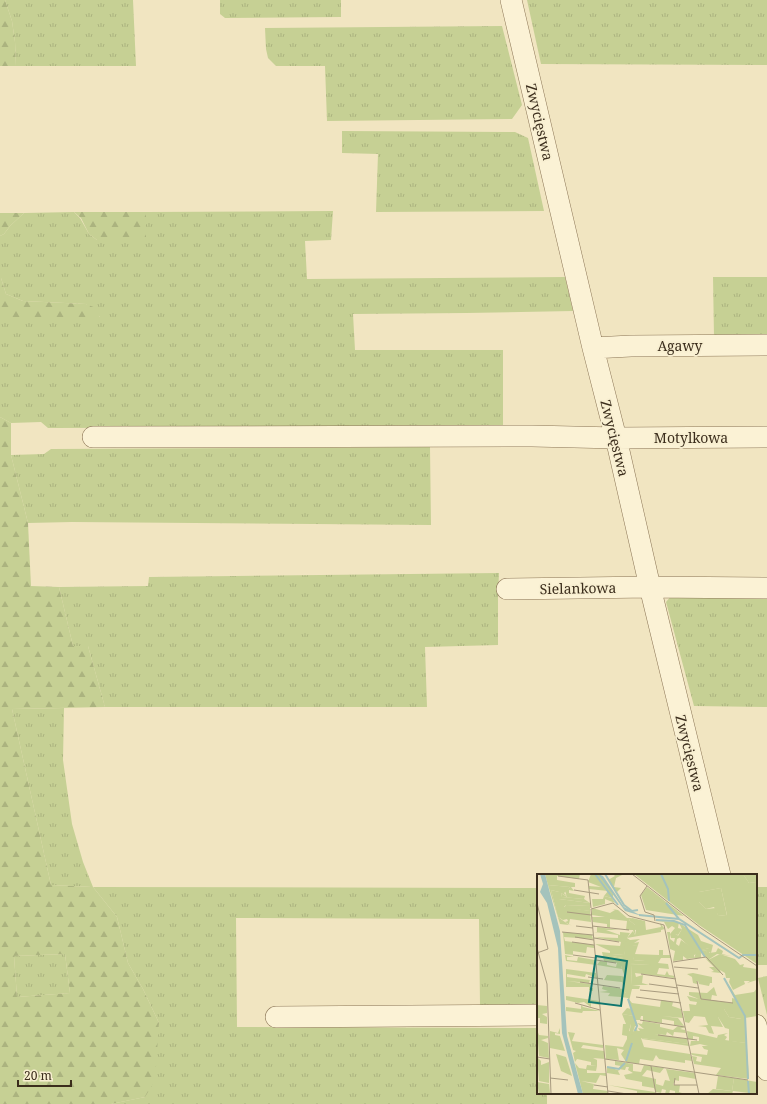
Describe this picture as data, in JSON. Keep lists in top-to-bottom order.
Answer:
{
  "streets": {
    "street": [
      "Zwycięstwa",
      "Agawy",
      "Motylkowa",
      "Sielankowa"
    ]
  },
  "crossings": [
    ["Zwycięstwa", "Agawy"],
    ["Zwycięstwa", "Motylkowa"],
    ["Zwycięstwa", "Sielankowa"]
  ],
  "scale_bar": "20 m"
}
